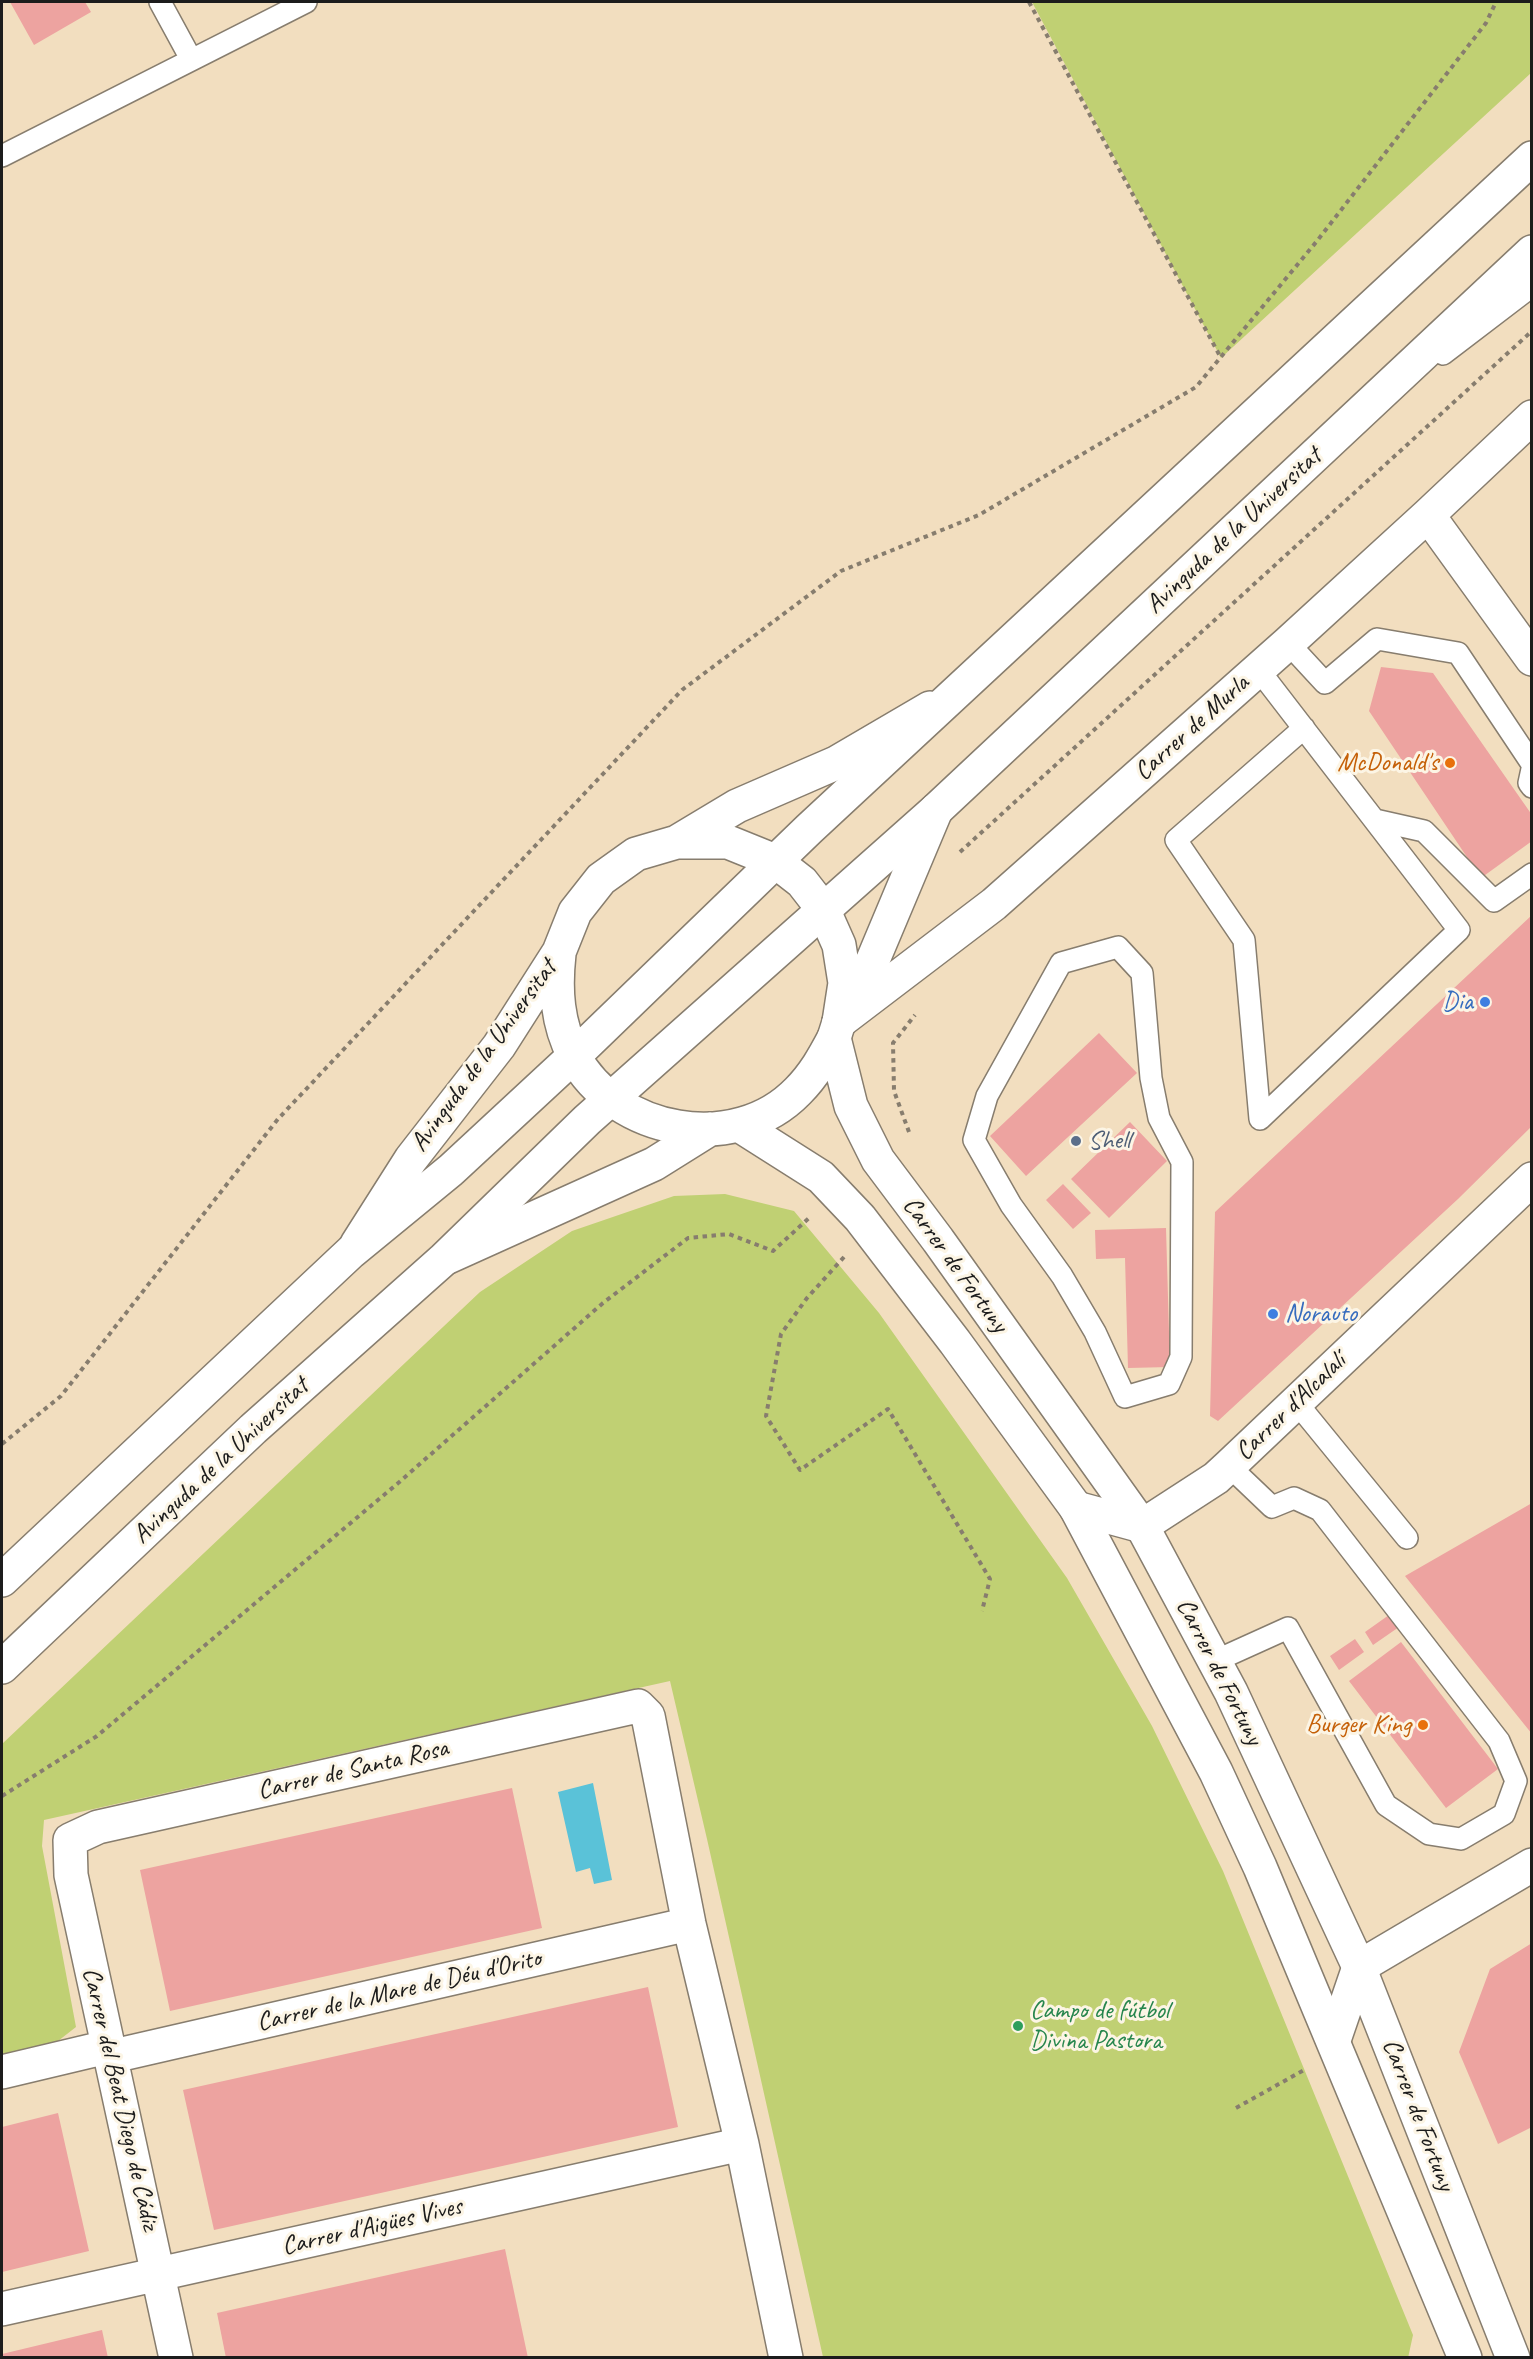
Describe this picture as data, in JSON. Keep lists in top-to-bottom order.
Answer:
{
  "streets": {
    "street": [
      "Avinguda de la Universitat",
      "Carrer de Murla",
      "Carrer de Fortuny",
      "Carrer d'Alcalalí",
      "Carrer de Santa Rosa",
      "Carrer de la Mare de Déu d'Orito",
      "Carrer del Beat Diego de Cádiz",
      "Carrer d'Aigües Vives"
    ]
  },
  "crossings": [
    ["Avinguda de la Universitat", "Carrer de Murla"],
    ["Avinguda de la Universitat", "Carrer de Fortuny"],
    ["Carrer de Murla", "Carrer de Fortuny"],
    ["Carrer de Fortuny", "Carrer d'Alcalalí"],
    ["Carrer de Santa Rosa", "Carrer de la Mare de Déu d'Orito"],
    ["Carrer de Santa Rosa", "Carrer del Beat Diego de Cádiz"],
    ["Carrer de la Mare de Déu d'Orito", "Carrer del Beat Diego de Cádiz"],
    ["Carrer del Beat Diego de Cádiz", "Carrer d'Aigües Vives"]
  ],
  "places": [
    "McDonald's",
    "Dia",
    "Shell",
    "Norauto",
    "Burger King",
    "Campo de fútbol Divina Pastora"
  ]
}
